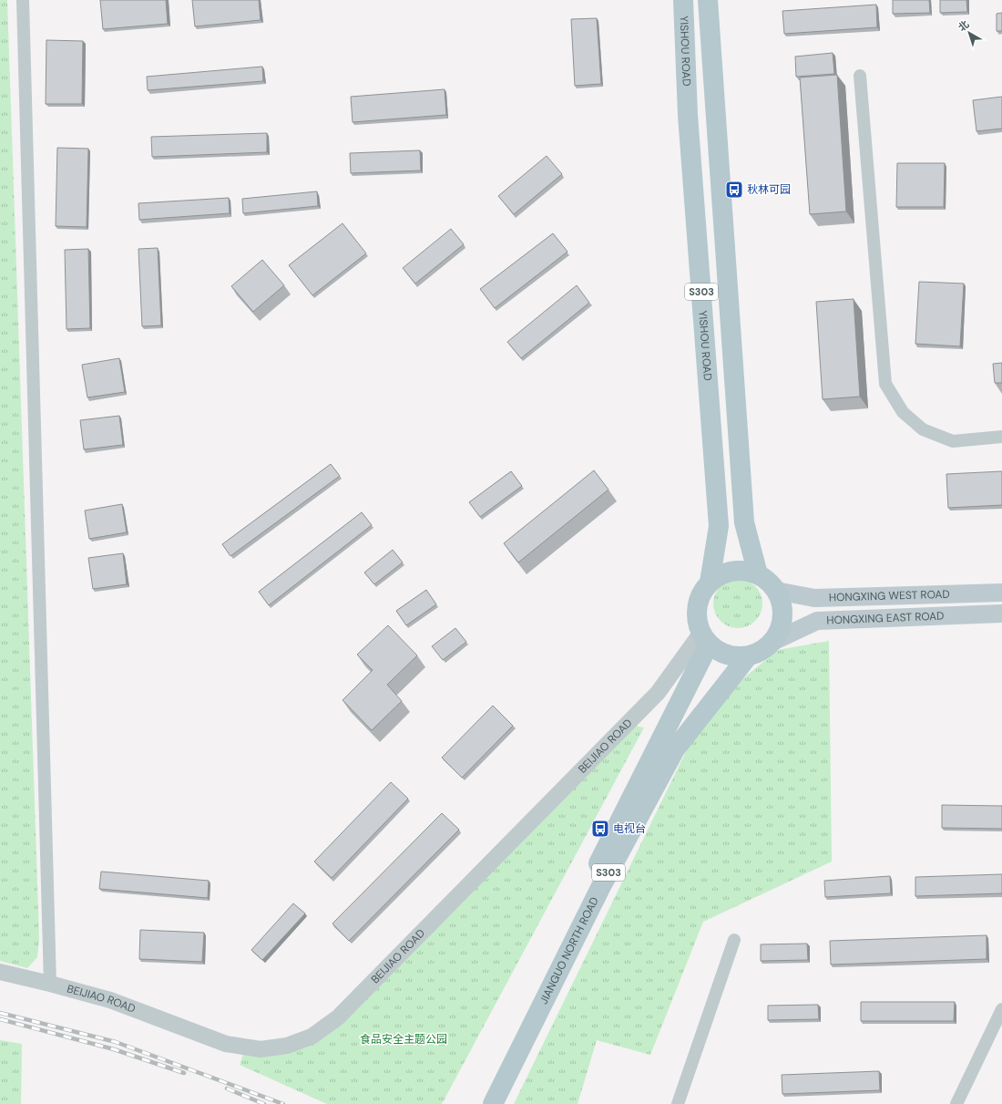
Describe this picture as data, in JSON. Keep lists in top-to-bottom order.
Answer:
{
  "streets": {
    "main road": [
      "YISHOU ROAD",
      "S303",
      "HONGXING WEST ROAD",
      "HONGXING EAST ROAD",
      "JIANGUO NORTH ROAD"
    ],
    "street": ["BEIJIAO ROAD"]
  },
  "crossings": [
    ["YISHOU ROAD", "S303"],
    ["YISHOU ROAD", "HONGXING WEST ROAD"],
    ["YISHOU ROAD", "HONGXING EAST ROAD"],
    ["YISHOU ROAD", "BEIJIAO ROAD"],
    ["YISHOU ROAD", "JIANGUO NORTH ROAD"],
    ["S303", "HONGXING WEST ROAD"],
    ["S303", "HONGXING EAST ROAD"],
    ["S303", "BEIJIAO ROAD"],
    ["S303", "JIANGUO NORTH ROAD"],
    ["HONGXING WEST ROAD", "HONGXING EAST ROAD"],
    ["HONGXING WEST ROAD", "BEIJIAO ROAD"],
    ["HONGXING WEST ROAD", "JIANGUO NORTH ROAD"],
    ["HONGXING EAST ROAD", "BEIJIAO ROAD"],
    ["HONGXING EAST ROAD", "JIANGUO NORTH ROAD"],
    ["BEIJIAO ROAD", "JIANGUO NORTH ROAD"]
  ],
  "parks": ["食品安全主题公园"],
  "places": {
    "bus stop": ["秋林可园", "电视台"]
  },
  "north": "top left"
}
